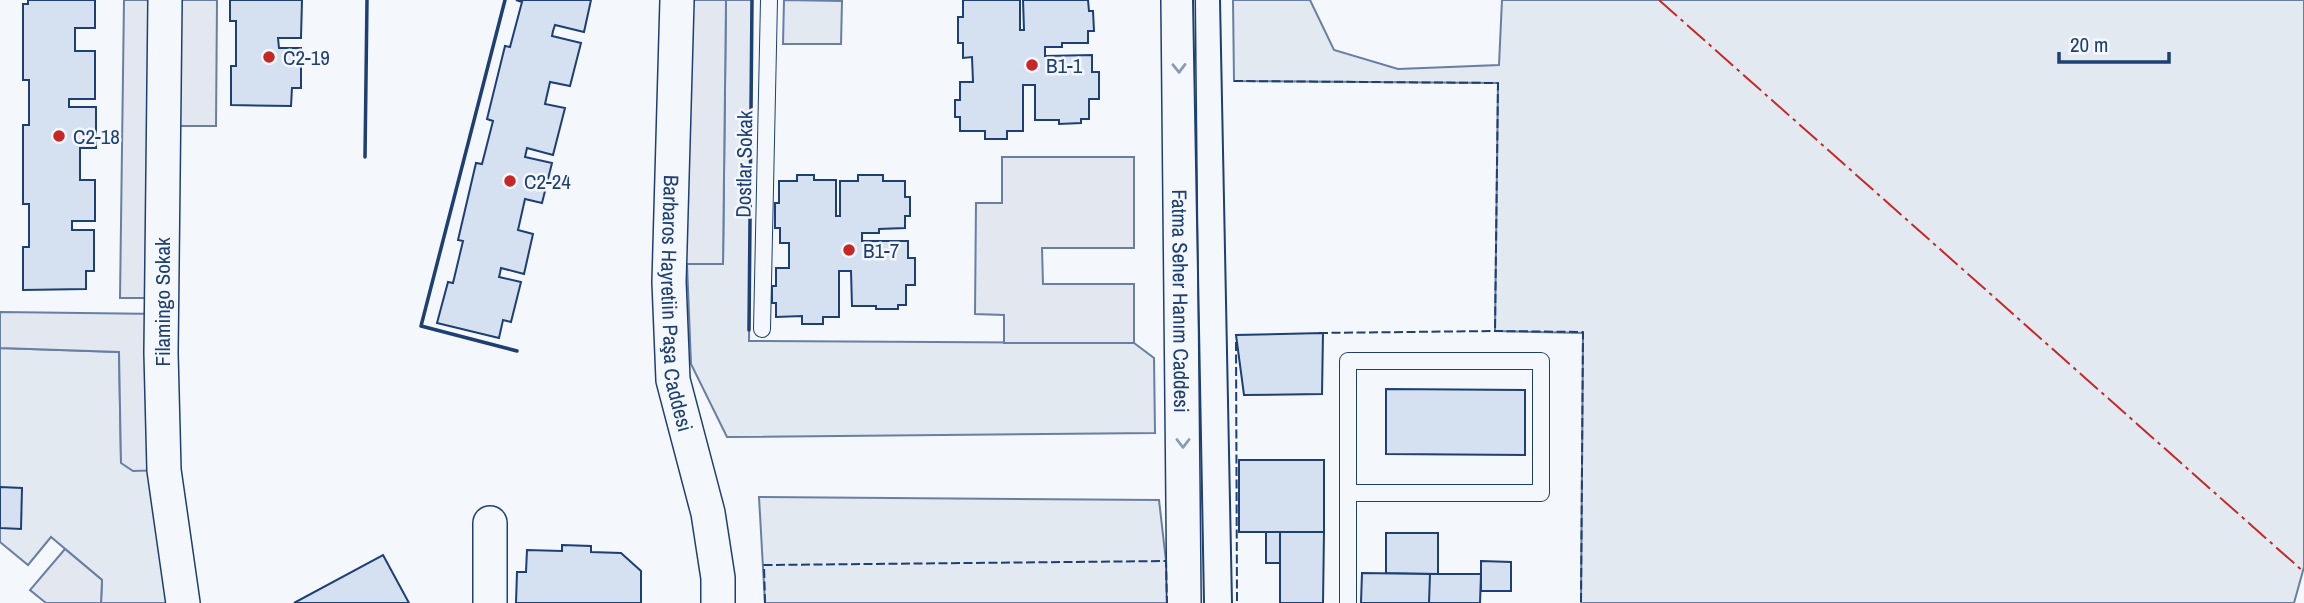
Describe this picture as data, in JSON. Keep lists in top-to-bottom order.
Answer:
{
  "streets": {
    "street": ["Fatma Seher Hanım Caddesi", "Filamingo Sokak", "Barbaros Hayretiin Paşa Caddesi"],
    "lane": ["Dostlar Sokak"]
  },
  "one_way": ["Fatma Seher Hanım Caddesi"],
  "places": [
    "C2-19",
    "B1-1",
    "C2-18",
    "C2-24",
    "B1-7"
  ],
  "scale_bar": "20 m"
}
